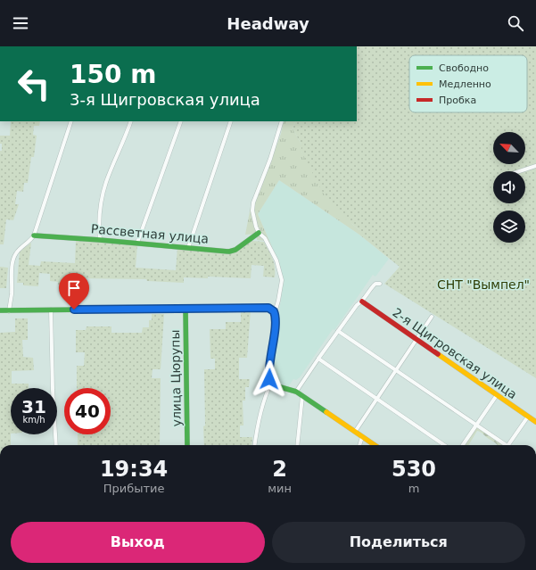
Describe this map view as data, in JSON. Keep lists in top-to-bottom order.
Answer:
{
  "streets": {
    "street": ["Рассветная улица", "2-я Щигровская улица", "улица Цюрупы"]
  },
  "parks": ["СНТ \"Вымпел\""],
  "legend": ["Свободно", "Медленно", "Пробка"],
  "north": "top left",
  "page": {
    "header": "Headway",
    "turn": ["150 m", "3-я Щигровская улица"],
    "speed": "31 km/h",
    "limit": "40",
    "eta": [
      "19:34",
      "Прибытие",
      "2",
      "мин",
      "530",
      "m"
    ],
    "buttons": ["Выход", "Поделиться"]
  }
}
